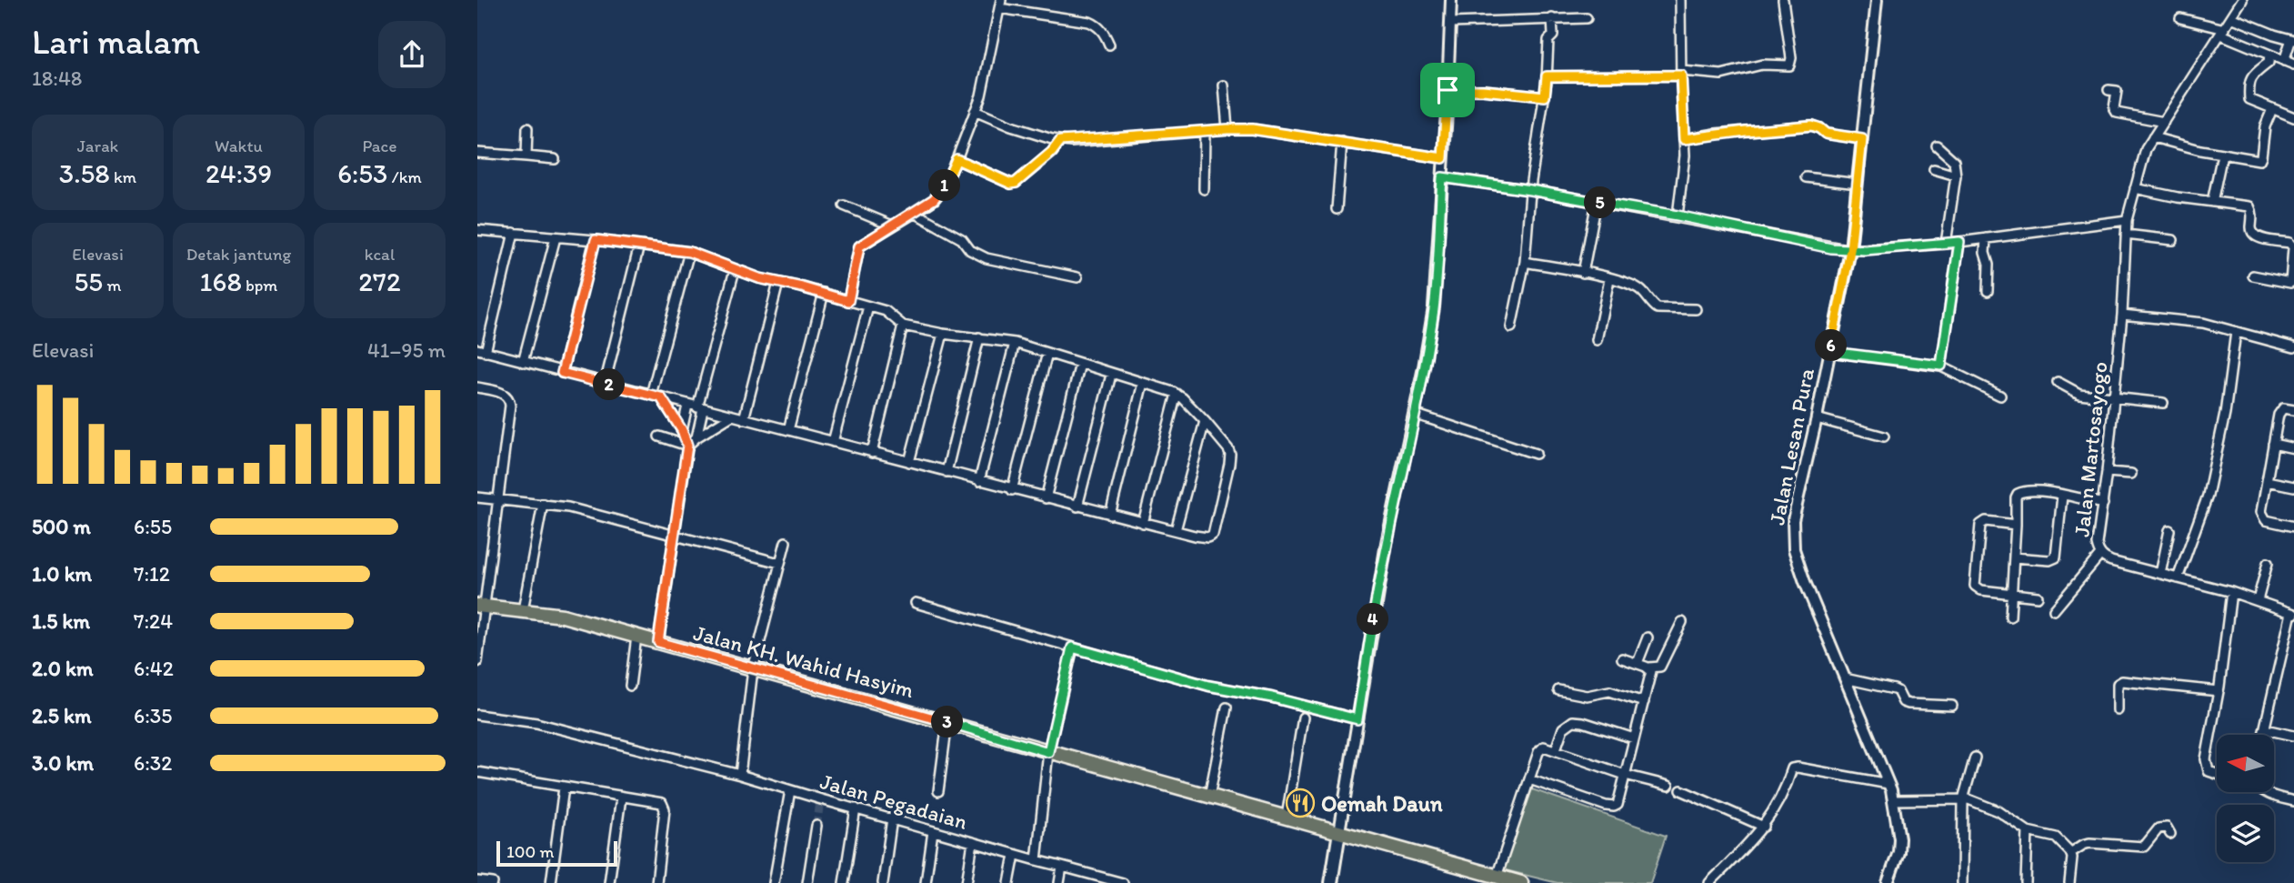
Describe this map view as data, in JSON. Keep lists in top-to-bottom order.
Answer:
{
  "streets": {
    "main road": ["Jalan KH. Wahid Hasyim"],
    "street": ["Jalan Lesan Pura", "Jalan Martosayogo", "Jalan Pegadaian"]
  },
  "places": {
    "restaurant": ["Oemah Daun"]
  },
  "scale_bar": "100 m",
  "north": "left",
  "page": {
    "heading": ["Lari malam", "18:48"],
    "stats": [
      ["Jarak", "3.58 km"],
      ["Waktu", "24:39"],
      ["Pace", "6:53 /km"],
      ["Elevasi", "55 m"],
      ["Detak jantung", "168 bpm"],
      ["kcal", "272"]
    ],
    "pins": [
      "1",
      "5",
      "6",
      "2",
      "4",
      "3"
    ],
    "chart": ["Elevasi", "41–95 m"],
    "list": [
      {
        "name": "500 m",
        "note": "6:55"
      },
      {
        "name": "1.0 km",
        "note": "7:12"
      },
      {
        "name": "1.5 km",
        "note": "7:24"
      },
      {
        "name": "2.0 km",
        "note": "6:42"
      },
      {
        "name": "2.5 km",
        "note": "6:35"
      },
      {
        "name": "3.0 km",
        "note": "6:32"
      }
    ],
    "scale": "100 m"
  }
}
